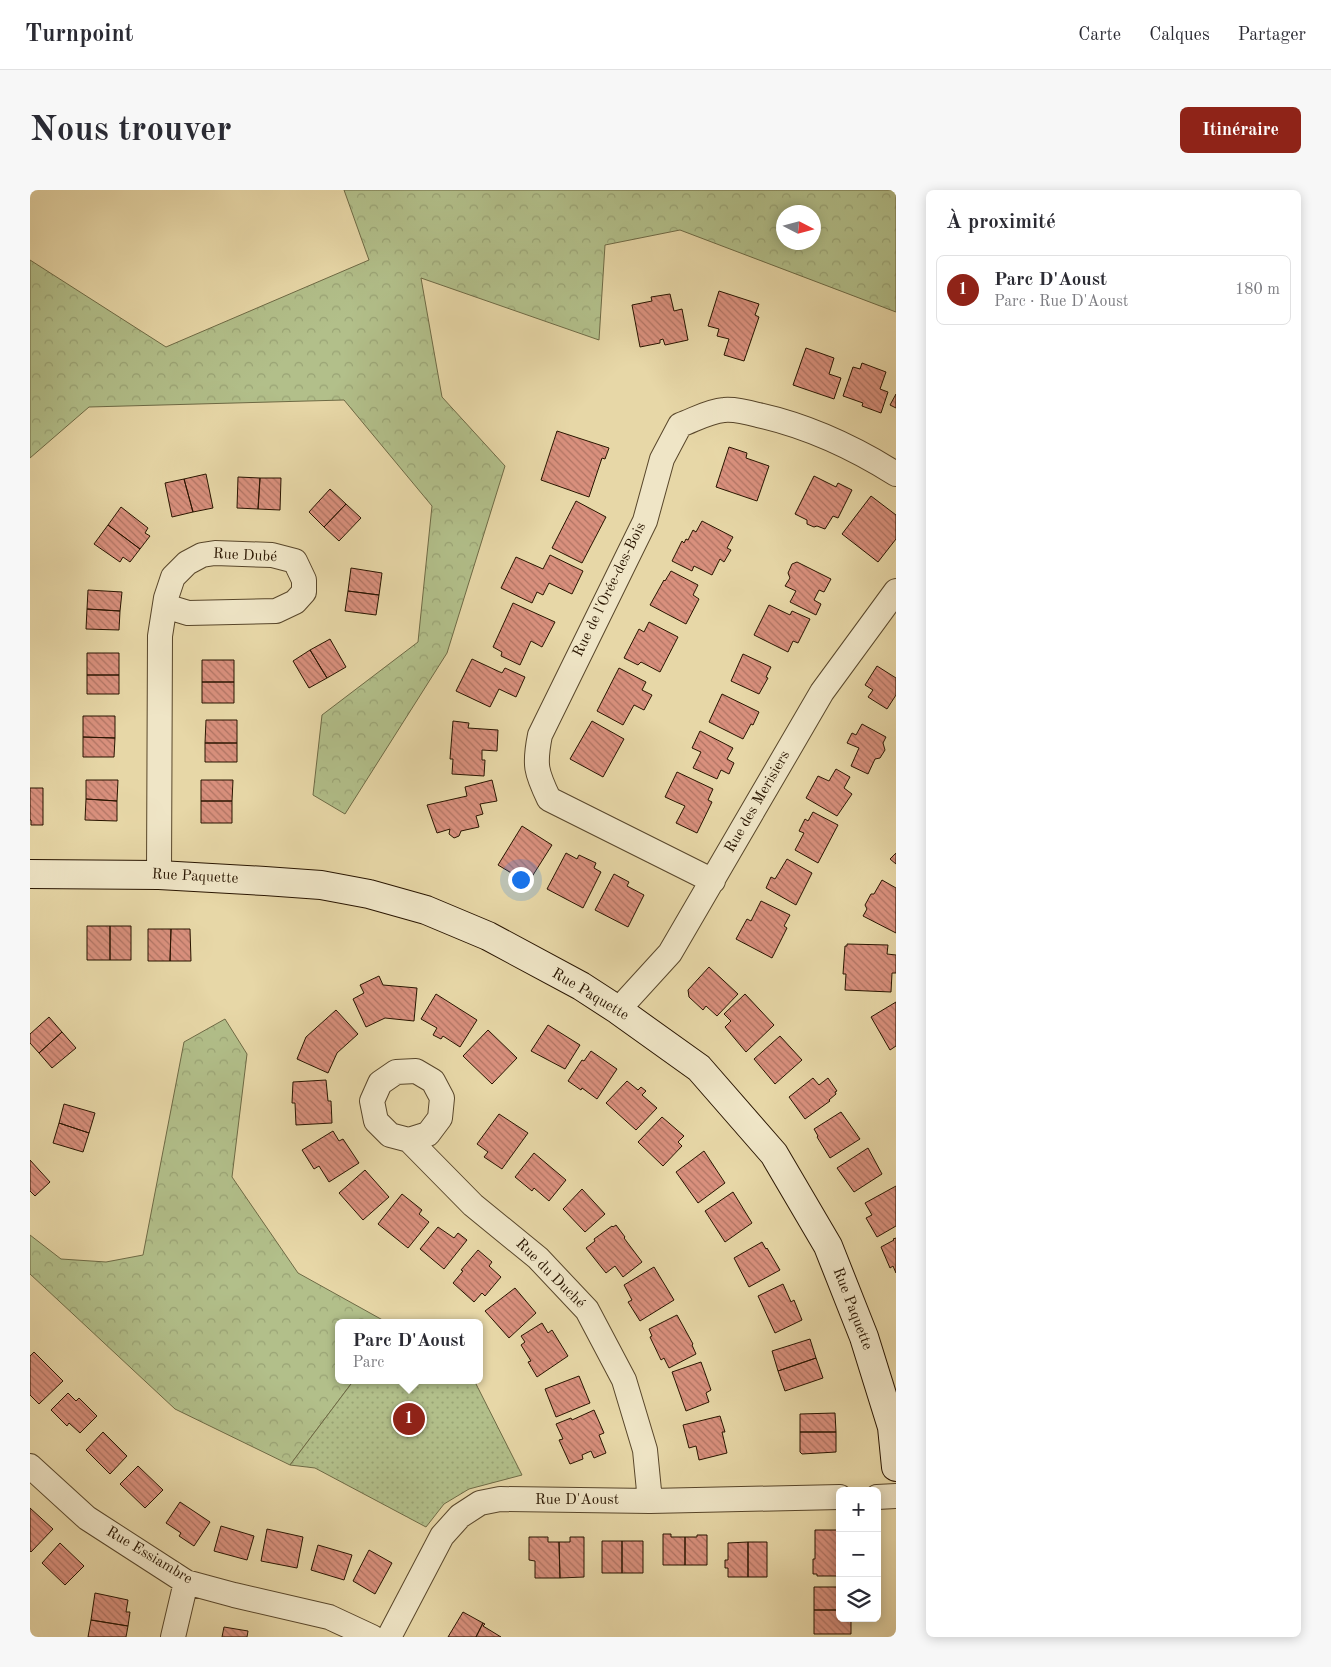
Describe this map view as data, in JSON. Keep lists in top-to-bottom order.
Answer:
{
  "streets": {
    "street": [
      "Rue Dubé",
      "Rue de l'Orée-des-Bois",
      "Rue des Merisiers",
      "Rue Paquette",
      "Rue du Duché",
      "Rue D'Aoust",
      "Rue Essiambre"
    ]
  },
  "crossings": [
    ["Rue Dubé", "Rue Paquette"],
    ["Rue de l'Orée-des-Bois", "Rue des Merisiers"],
    ["Rue des Merisiers", "Rue Paquette"],
    ["Rue du Duché", "Rue D'Aoust"]
  ],
  "north": "right",
  "page": {
    "header": "Turnpoint",
    "nav": ["Carte", "Calques", "Partager"],
    "buttons": "Itinéraire",
    "title": "Nous trouver",
    "heading": "À proximité",
    "list": [
      {
        "mark": "1",
        "name": "Parc D'Aoust",
        "note": "Parc · Rue D'Aoust",
        "value": "180 m"
      }
    ],
    "popup": ["Parc D'Aoust", "Parc"],
    "pins": "1",
    "map_buttons": ["+", "−"]
  }
}
